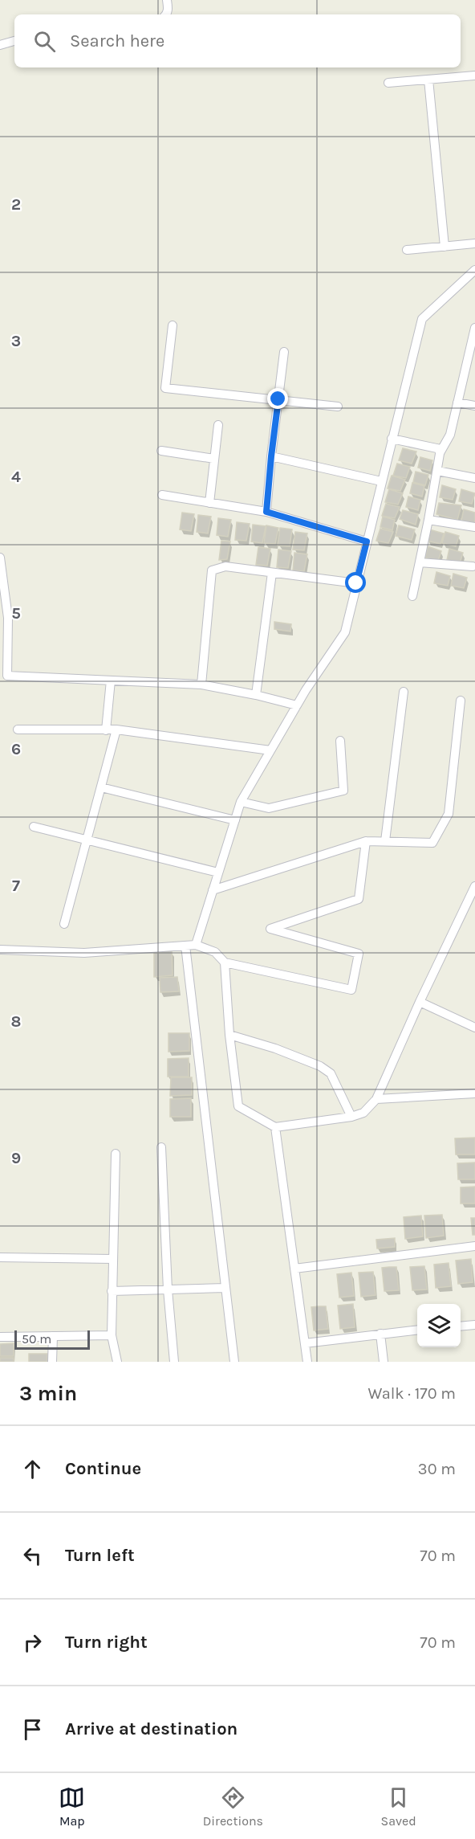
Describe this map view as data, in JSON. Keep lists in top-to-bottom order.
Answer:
{
  "scale_bar": "50 m",
  "page": {
    "search": "Search here",
    "scale": "50 m",
    "heading": ["3 min", "Walk · 170 m"],
    "list": [
      ["Continue", "30 m"],
      ["Turn left", "70 m"],
      ["Turn right", "70 m"],
      "Arrive at destination"
    ],
    "nav": ["Map", "Directions", "Saved"]
  },
  "grid": {
    "rows": [
      "2",
      "3",
      "4",
      "5",
      "6",
      "7",
      "8",
      "9"
    ]
  }
}
